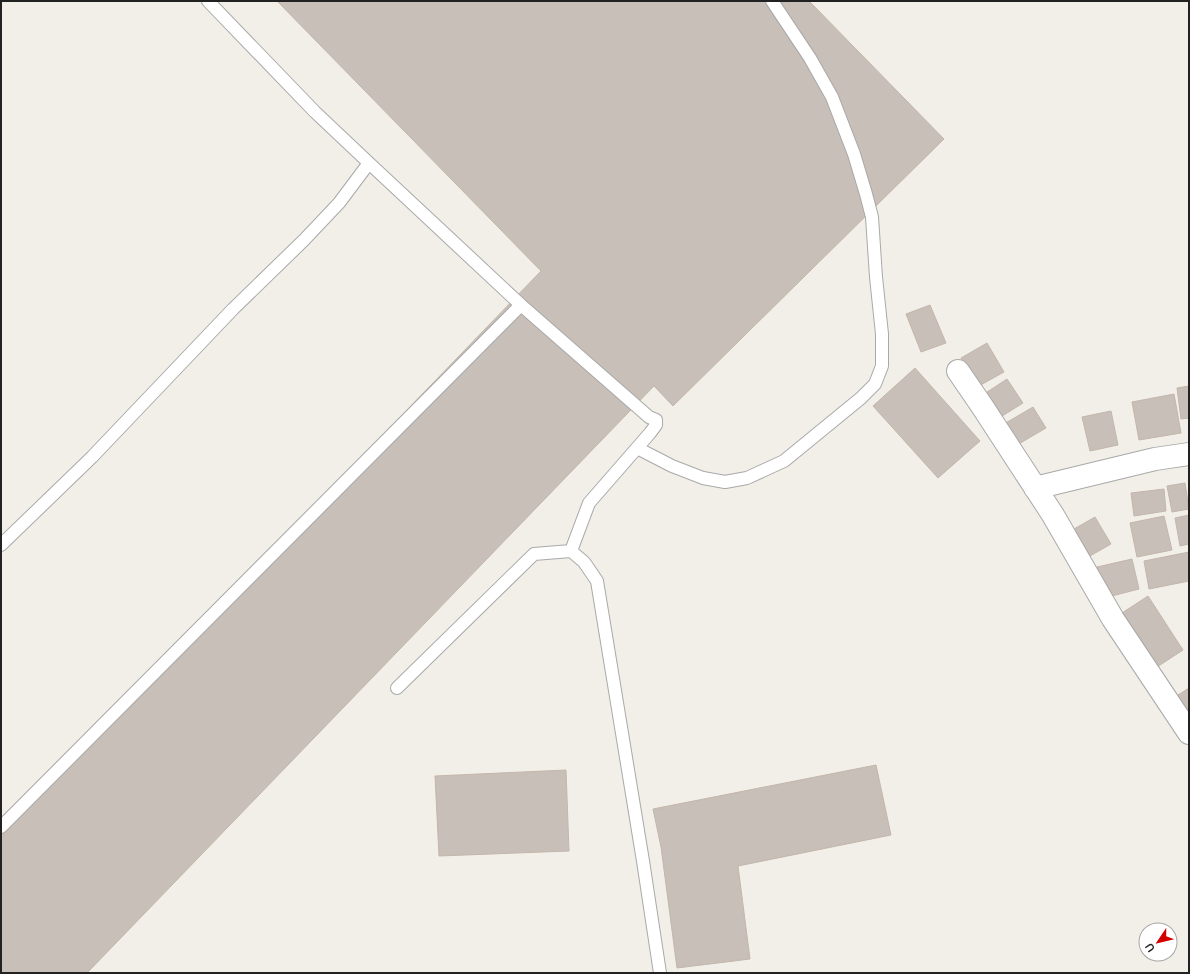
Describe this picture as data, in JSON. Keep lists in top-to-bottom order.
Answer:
{
  "north": "bottom left"
}
